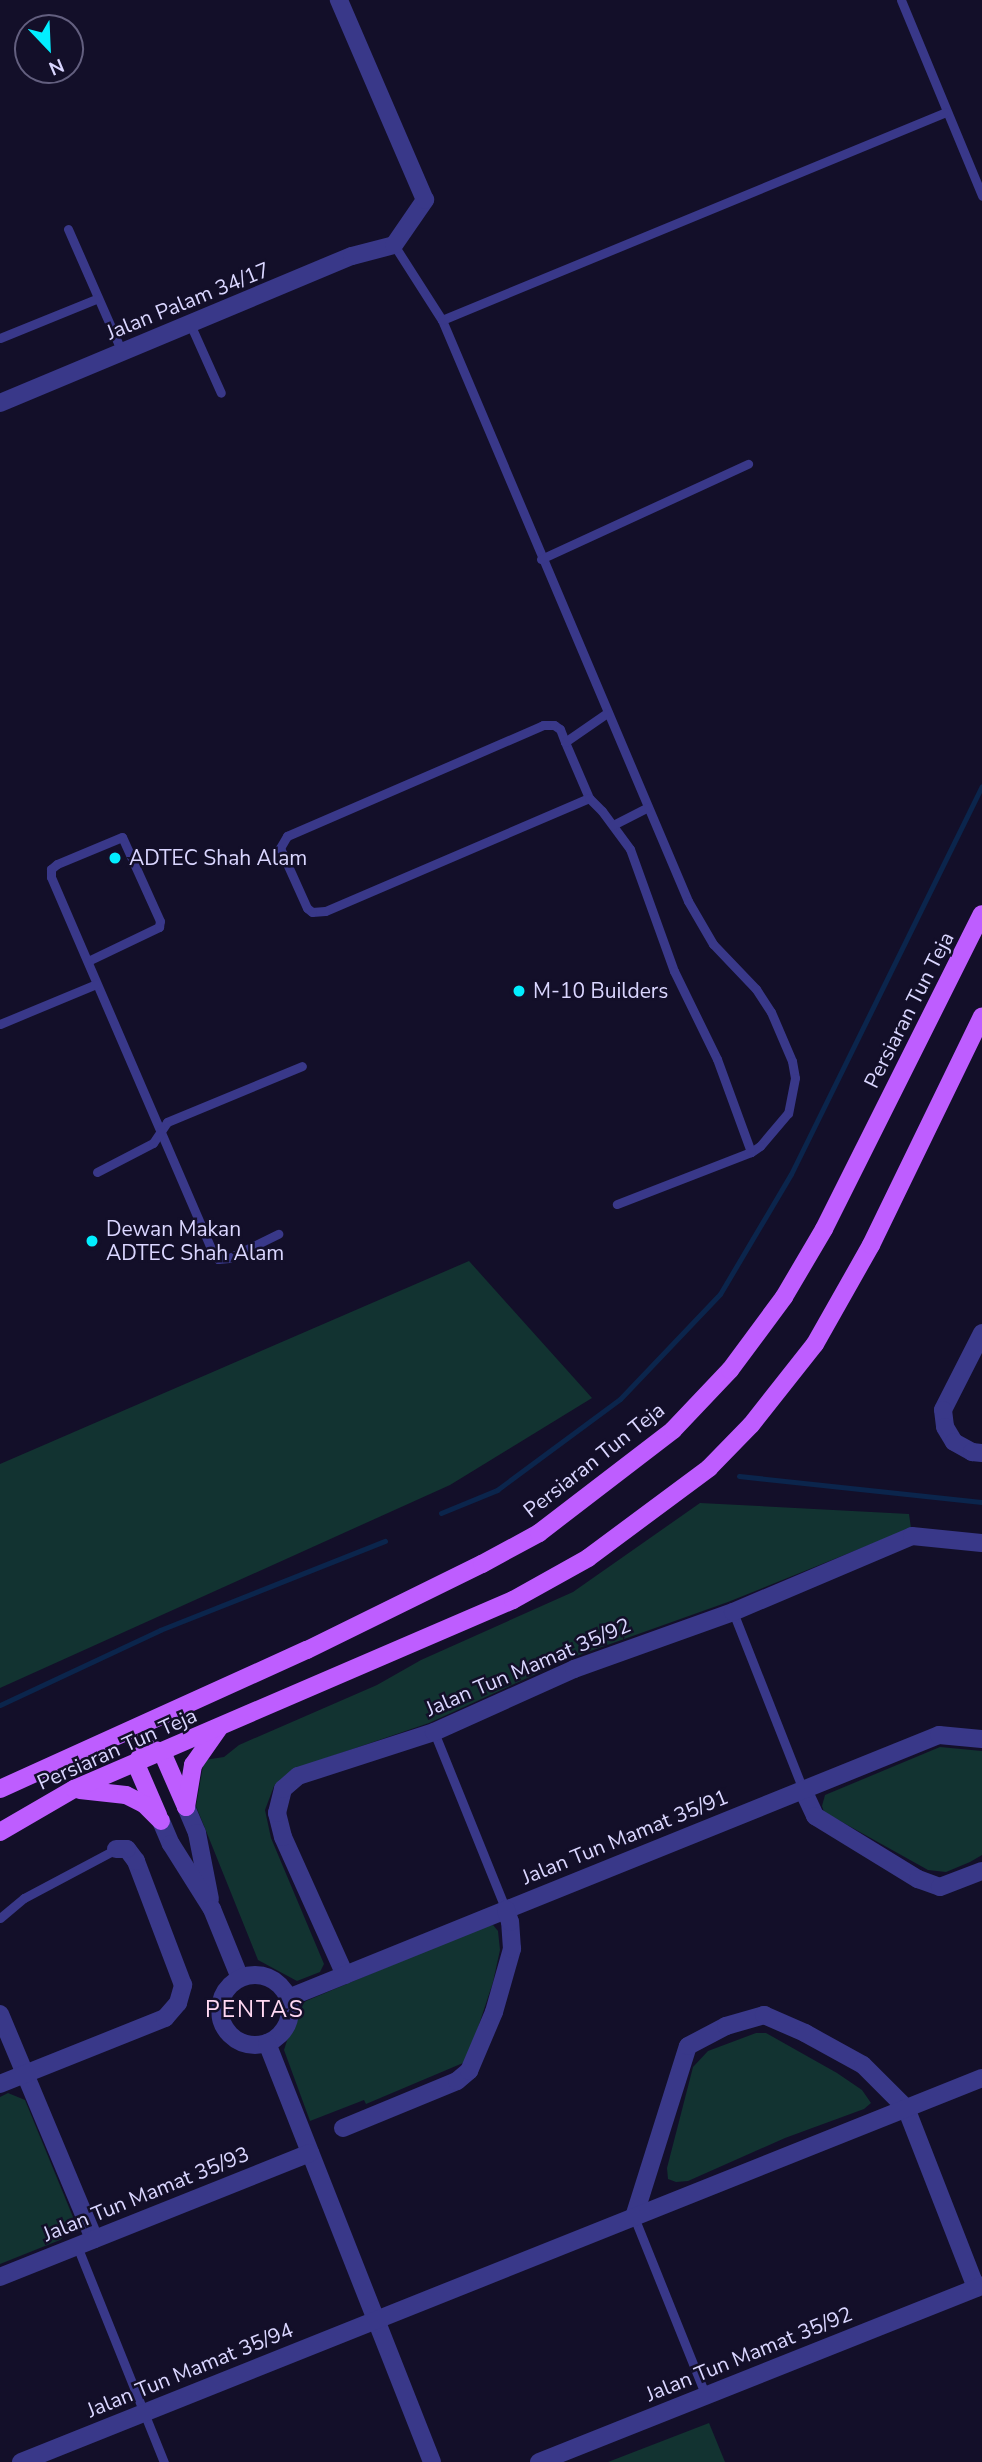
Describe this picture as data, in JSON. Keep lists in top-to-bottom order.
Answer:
{
  "streets": {
    "main road": ["Persiaran Tun Teja"],
    "street": [
      "Jalan Palam 34/17",
      "Jalan Tun Mamat 35/92",
      "Jalan Tun Mamat 35/91",
      "Jalan Tun Mamat 35/93",
      "Jalan Tun Mamat 35/94"
    ]
  },
  "crossings": [
    ["Jalan Tun Mamat 35/92", "Jalan Tun Mamat 35/91"]
  ],
  "districts": ["PENTAS"],
  "places": ["ADTEC Shah Alam", "M-10 Builders", "Dewan Makan ADTEC Shah Alam"],
  "north": "bottom right"
}
